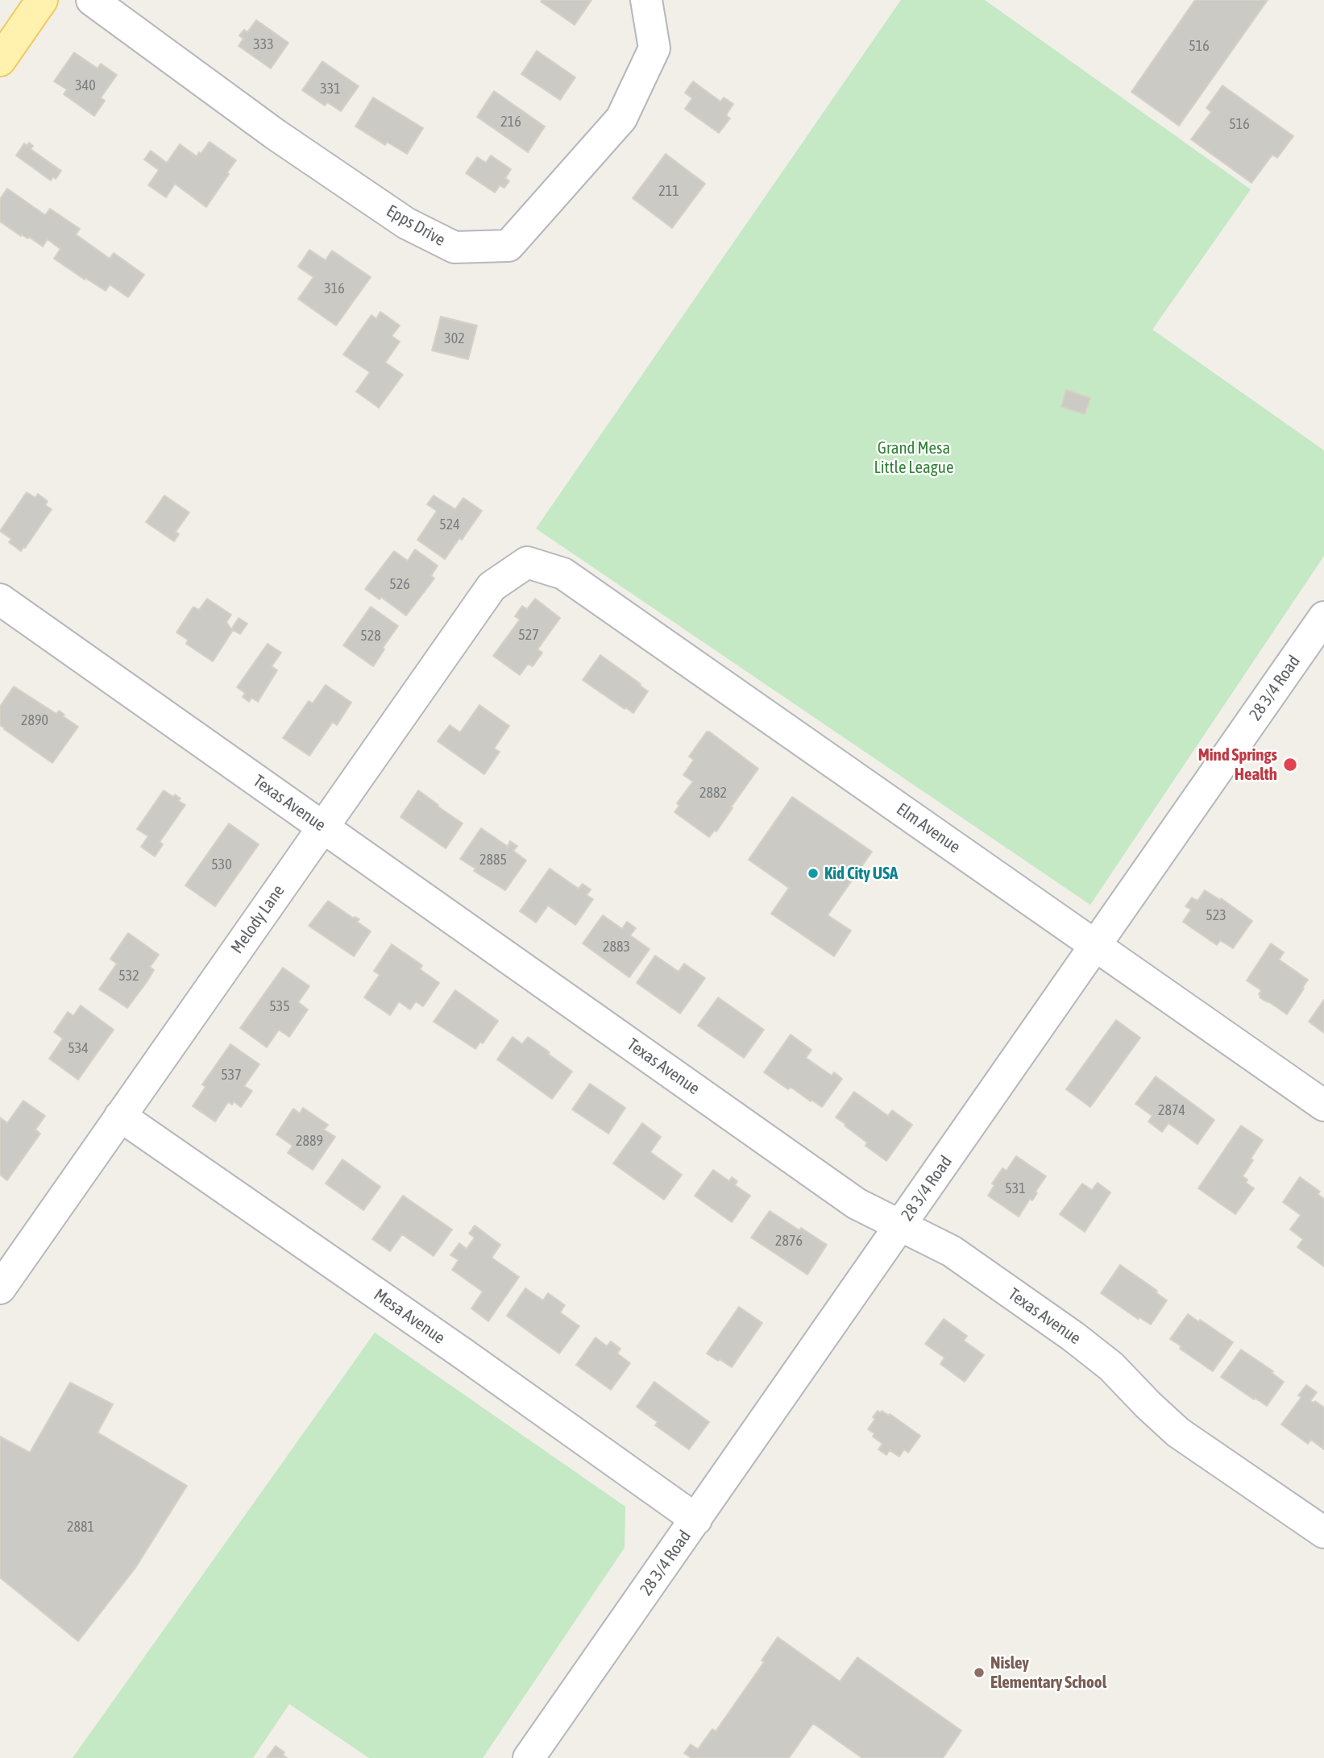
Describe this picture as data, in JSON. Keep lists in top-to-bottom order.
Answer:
{
  "streets": {
    "street": [
      "Epps Drive",
      "28 3/4 Road",
      "Texas Avenue",
      "Elm Avenue",
      "Melody Lane",
      "Mesa Avenue"
    ]
  },
  "crossings": [
    ["28 3/4 Road", "Texas Avenue"],
    ["28 3/4 Road", "Elm Avenue"],
    ["28 3/4 Road", "Mesa Avenue"],
    ["Texas Avenue", "Melody Lane"],
    ["Elm Avenue", "Melody Lane"],
    ["Melody Lane", "Mesa Avenue"]
  ],
  "parks": ["Grand Mesa Little League"],
  "places": ["Mind Springs Health", "Kid City USA", "Nisley Elementary School"],
  "house_numbers": [
    "333",
    "516",
    "340",
    "331",
    "216",
    "516",
    "211",
    "316",
    "302",
    "524",
    "526",
    "527",
    "528",
    "2890",
    "2882",
    "2885",
    "530",
    "523",
    "2883",
    "532",
    "535",
    "534",
    "537",
    "2874",
    "2889",
    "531",
    "2876",
    "2881"
  ]
}
